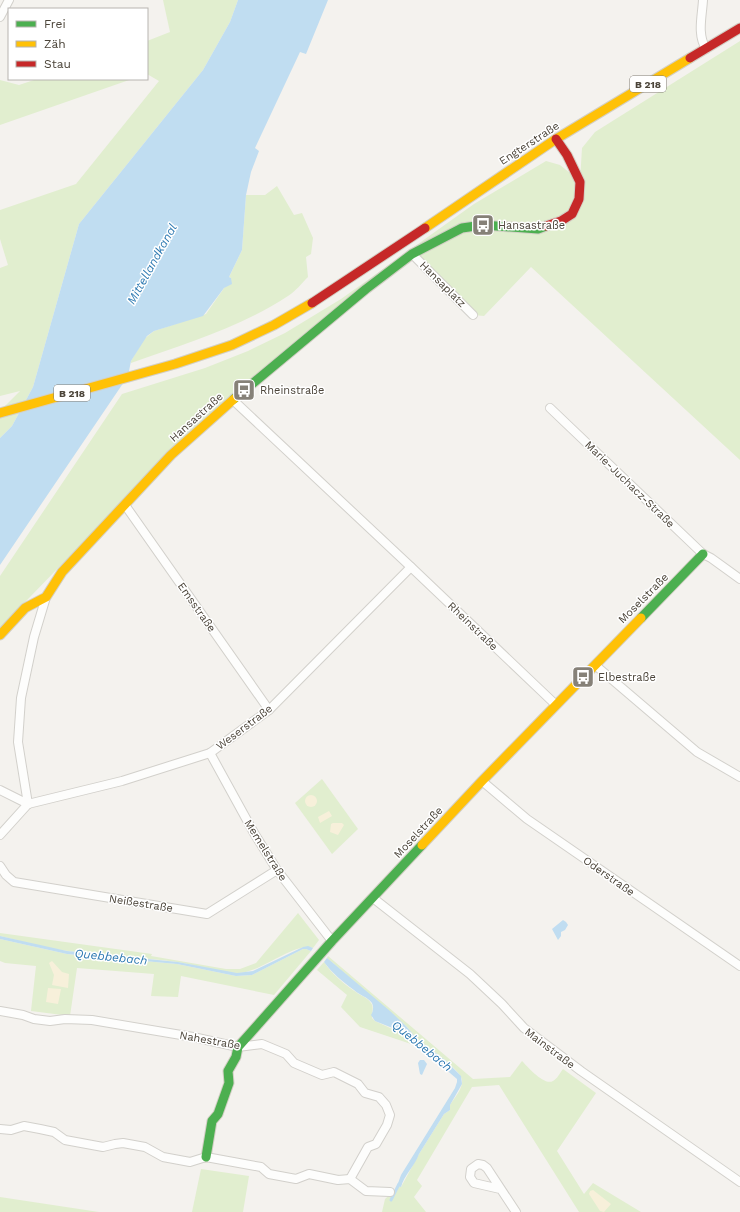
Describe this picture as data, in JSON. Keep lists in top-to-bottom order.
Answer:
{
  "streets": {
    "street": [
      "B 218",
      "Engterstraße",
      "Hansaplatz",
      "Hansastraße",
      "Marie-Juchacz-Straße",
      "Moselstraße",
      "Emsstraße",
      "Rheinstraße",
      "Weserstraße",
      "Memelstraße",
      "Oderstraße",
      "Neißestraße",
      "Nahestraße",
      "Mainstraße"
    ]
  },
  "crossings": [
    ["Engterstraße", "Hansastraße"],
    ["Hansaplatz", "Hansastraße"],
    ["Hansastraße", "Emsstraße"],
    ["Hansastraße", "Rheinstraße"],
    ["Hansastraße", "Weserstraße"],
    ["Marie-Juchacz-Straße", "Moselstraße"],
    ["Moselstraße", "Rheinstraße"],
    ["Moselstraße", "Memelstraße"],
    ["Moselstraße", "Oderstraße"],
    ["Moselstraße", "Nahestraße"],
    ["Moselstraße", "Mainstraße"],
    ["Emsstraße", "Weserstraße"],
    ["Rheinstraße", "Weserstraße"],
    ["Weserstraße", "Memelstraße"],
    ["Memelstraße", "Neißestraße"]
  ],
  "water": ["Mittellandkanal", "Quebbebach"],
  "places": {
    "bus stop": ["Hansastraße", "Rheinstraße", "Elbestraße"]
  },
  "legend": ["Frei", "Zäh", "Stau"]
}
